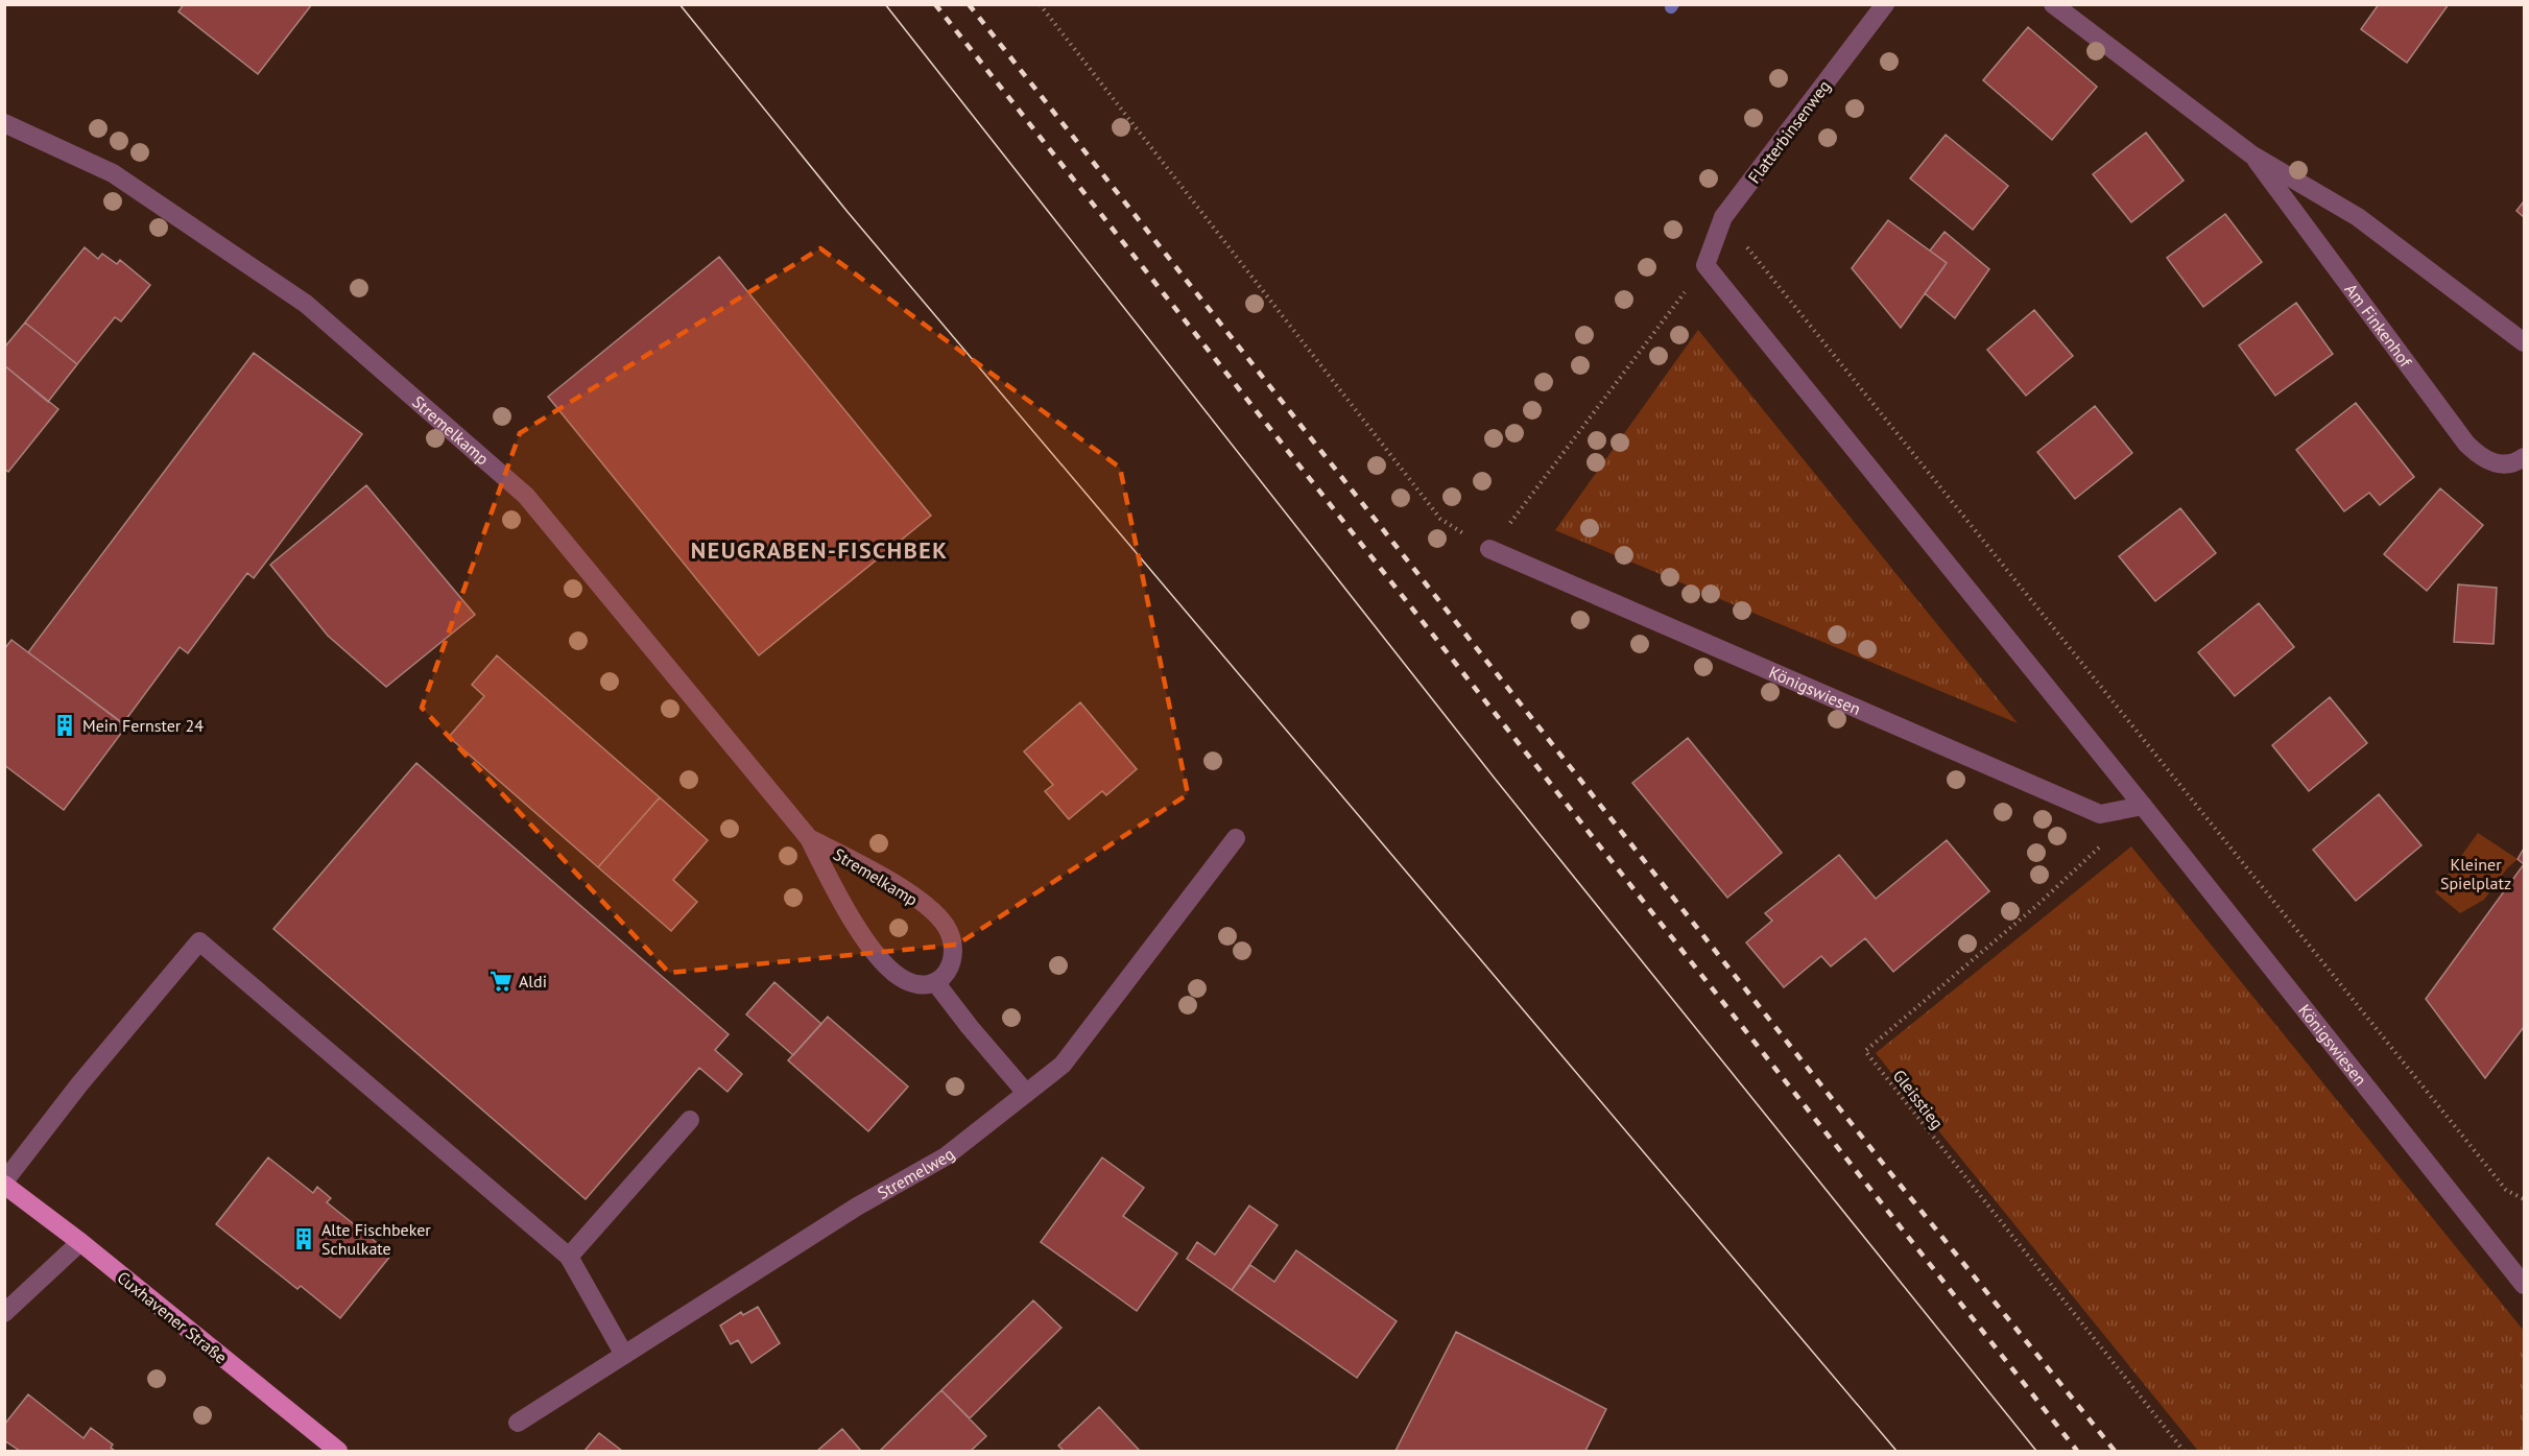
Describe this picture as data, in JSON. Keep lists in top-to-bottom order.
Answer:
{
  "streets": {
    "main road": ["Cuxhavener Straße"],
    "street": [
      "Flatterbinsenweg",
      "Am Finkenhof",
      "Stremelkamp",
      "Königswiesen",
      "Stremelweg"
    ],
    "path": ["Gleisstieg"]
  },
  "crossings": [
    ["Flatterbinsenweg", "Königswiesen"],
    ["Königswiesen", "Gleisstieg"]
  ],
  "districts": ["NEUGRABEN-FISCHBEK"],
  "parks": ["Kleiner Spielplatz"],
  "places": {
    "building": ["Mein Fernster 24", "Alte Fischbeker Schulkate"],
    "supermarket": ["Aldi"]
  }
}
